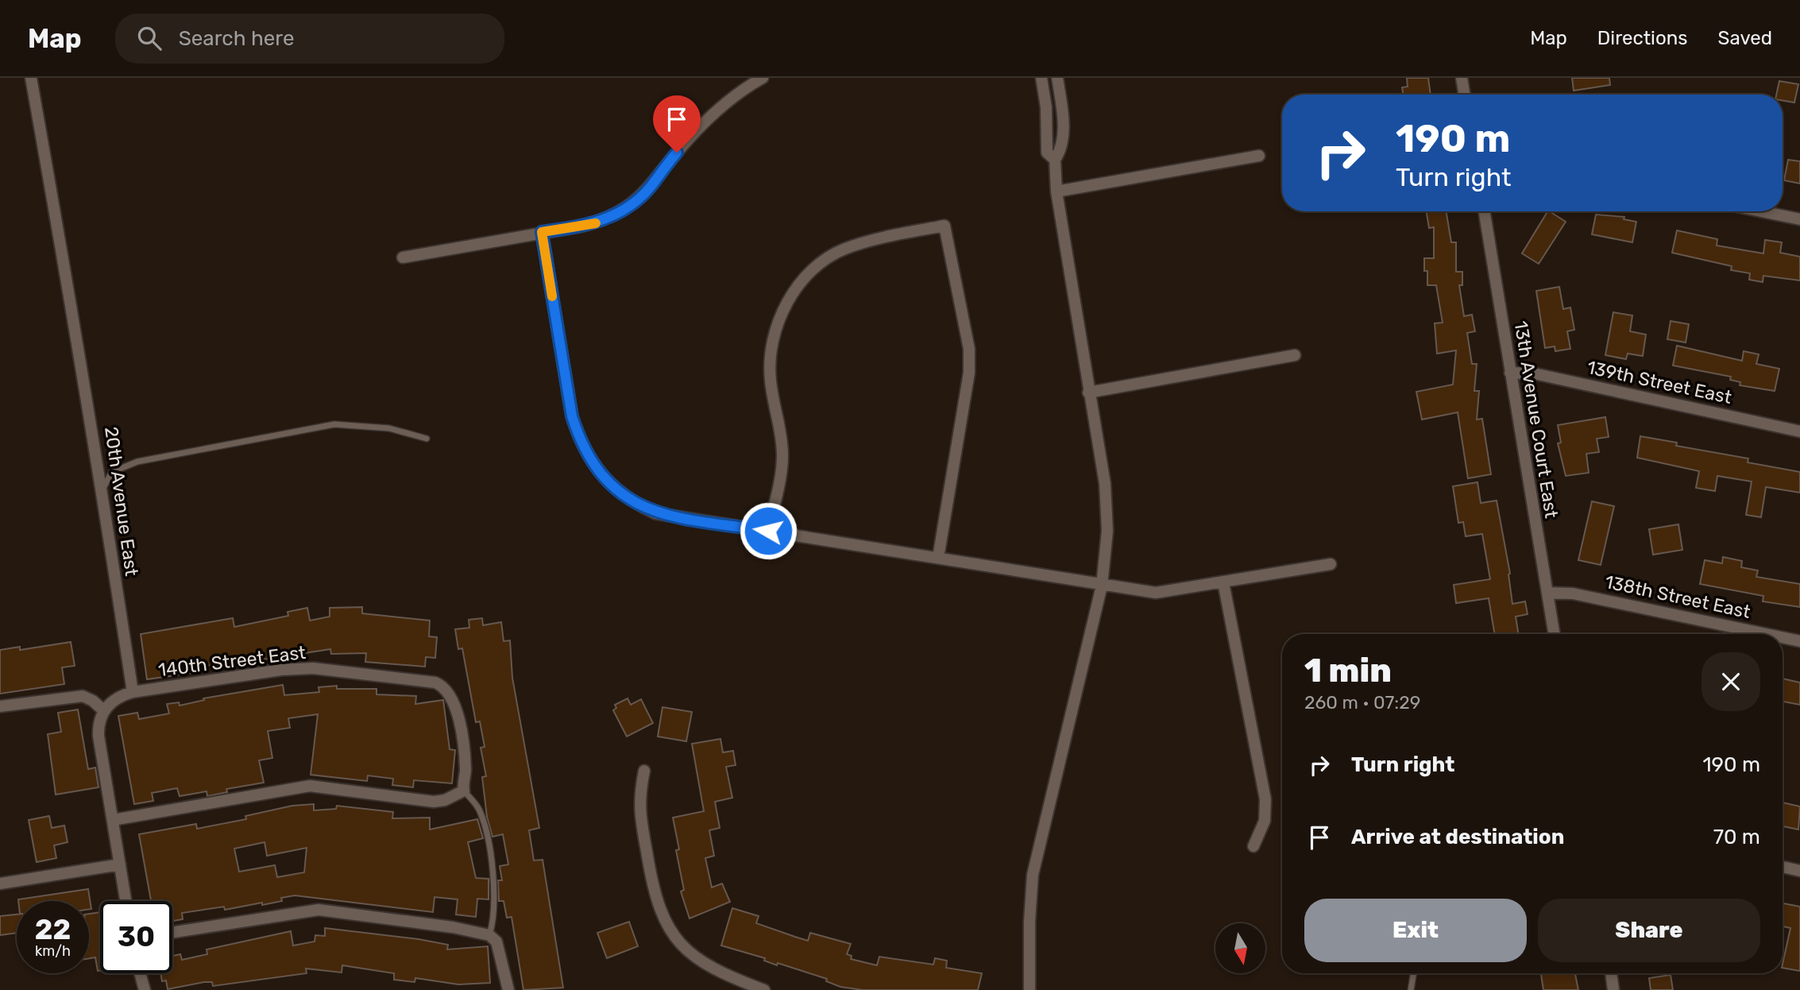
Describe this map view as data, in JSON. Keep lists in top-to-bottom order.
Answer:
{
  "streets": {
    "street": [
      "139th Street East",
      "13th Avenue Court East",
      "20th Avenue East",
      "138th Street East",
      "140th Street East"
    ]
  },
  "crossings": [
    ["139th Street East", "13th Avenue Court East"],
    ["13th Avenue Court East", "138th Street East"],
    ["20th Avenue East", "140th Street East"]
  ],
  "north": "bottom",
  "page": {
    "header": "Map",
    "search": "Search here",
    "nav": ["Map", "Directions", "Saved"],
    "turn": ["190 m", "Turn right"],
    "heading": ["1 min", "260 m · 07:29"],
    "list": [
      {
        "name": "Turn right",
        "value": "190 m"
      },
      {
        "name": "Arrive at destination",
        "value": "70 m"
      }
    ],
    "buttons": ["Exit", "Share"],
    "speed": "22 km/h",
    "limit": "30"
  }
}
